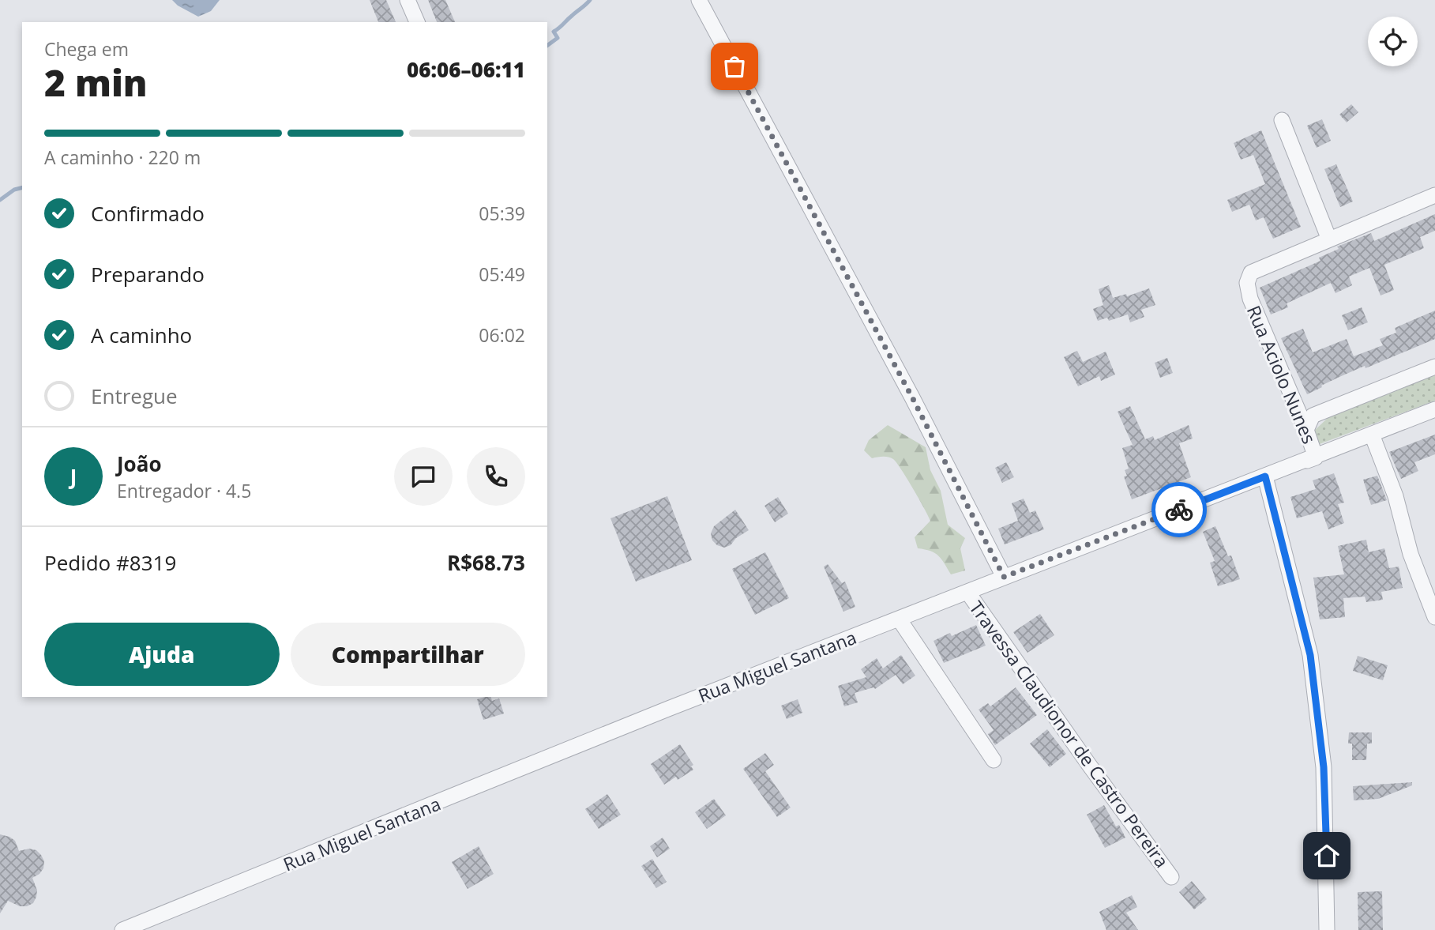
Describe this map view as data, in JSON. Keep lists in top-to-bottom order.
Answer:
{
  "streets": {
    "street": ["Rua Aciolo Nunes", "Rua Miguel Santana", "Travessa Claudionor de Castro Pereira"]
  },
  "crossings": [
    ["Rua Aciolo Nunes", "Rua Miguel Santana"],
    ["Rua Miguel Santana", "Travessa Claudionor de Castro Pereira"]
  ],
  "page": {
    "heading": ["2 min", "Chega em", "06:06–06:11"],
    "panel": [
      "João",
      "Entregador · 4.5",
      "Pedido #8319",
      "R$68.73"
    ],
    "bar": "A caminho · 220 m",
    "list": [
      ["Confirmado", "05:39"],
      ["Preparando", "05:49"],
      ["A caminho", "06:02"],
      "Entregue"
    ],
    "round": "J",
    "buttons": ["Ajuda", "Compartilhar"]
  }
}
